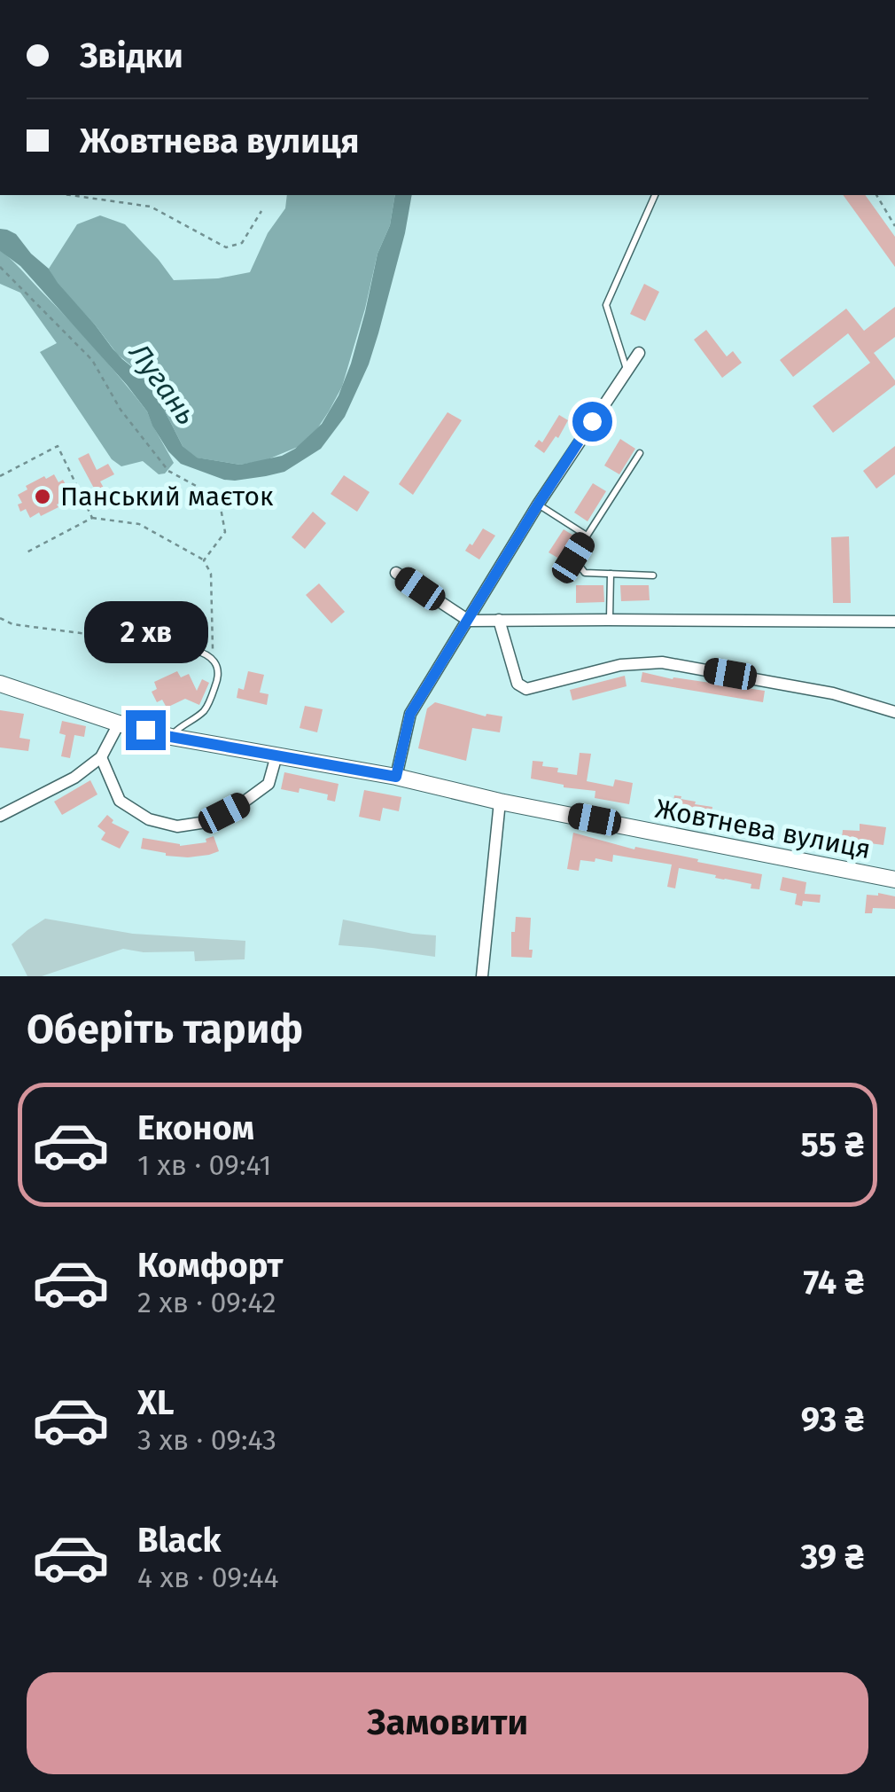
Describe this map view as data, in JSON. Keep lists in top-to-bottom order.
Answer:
{
  "streets": {
    "street": ["Жовтнева вулиця"]
  },
  "water": ["Лугань"],
  "places": ["Панський маєток"],
  "page": {
    "banner": ["Звідки", "Жовтнева вулиця"],
    "bubble": "2 хв",
    "heading": "Оберіть тариф",
    "list": [
      {
        "name": "Економ",
        "note": "1 хв · 09:41",
        "value": "55 ₴"
      },
      {
        "name": "Комфорт",
        "note": "2 хв · 09:42",
        "value": "74 ₴"
      },
      {
        "name": "XL",
        "note": "3 хв · 09:43",
        "value": "93 ₴"
      },
      {
        "name": "Black",
        "note": "4 хв · 09:44",
        "value": "39 ₴"
      }
    ],
    "buttons": "Замовити"
  }
}
